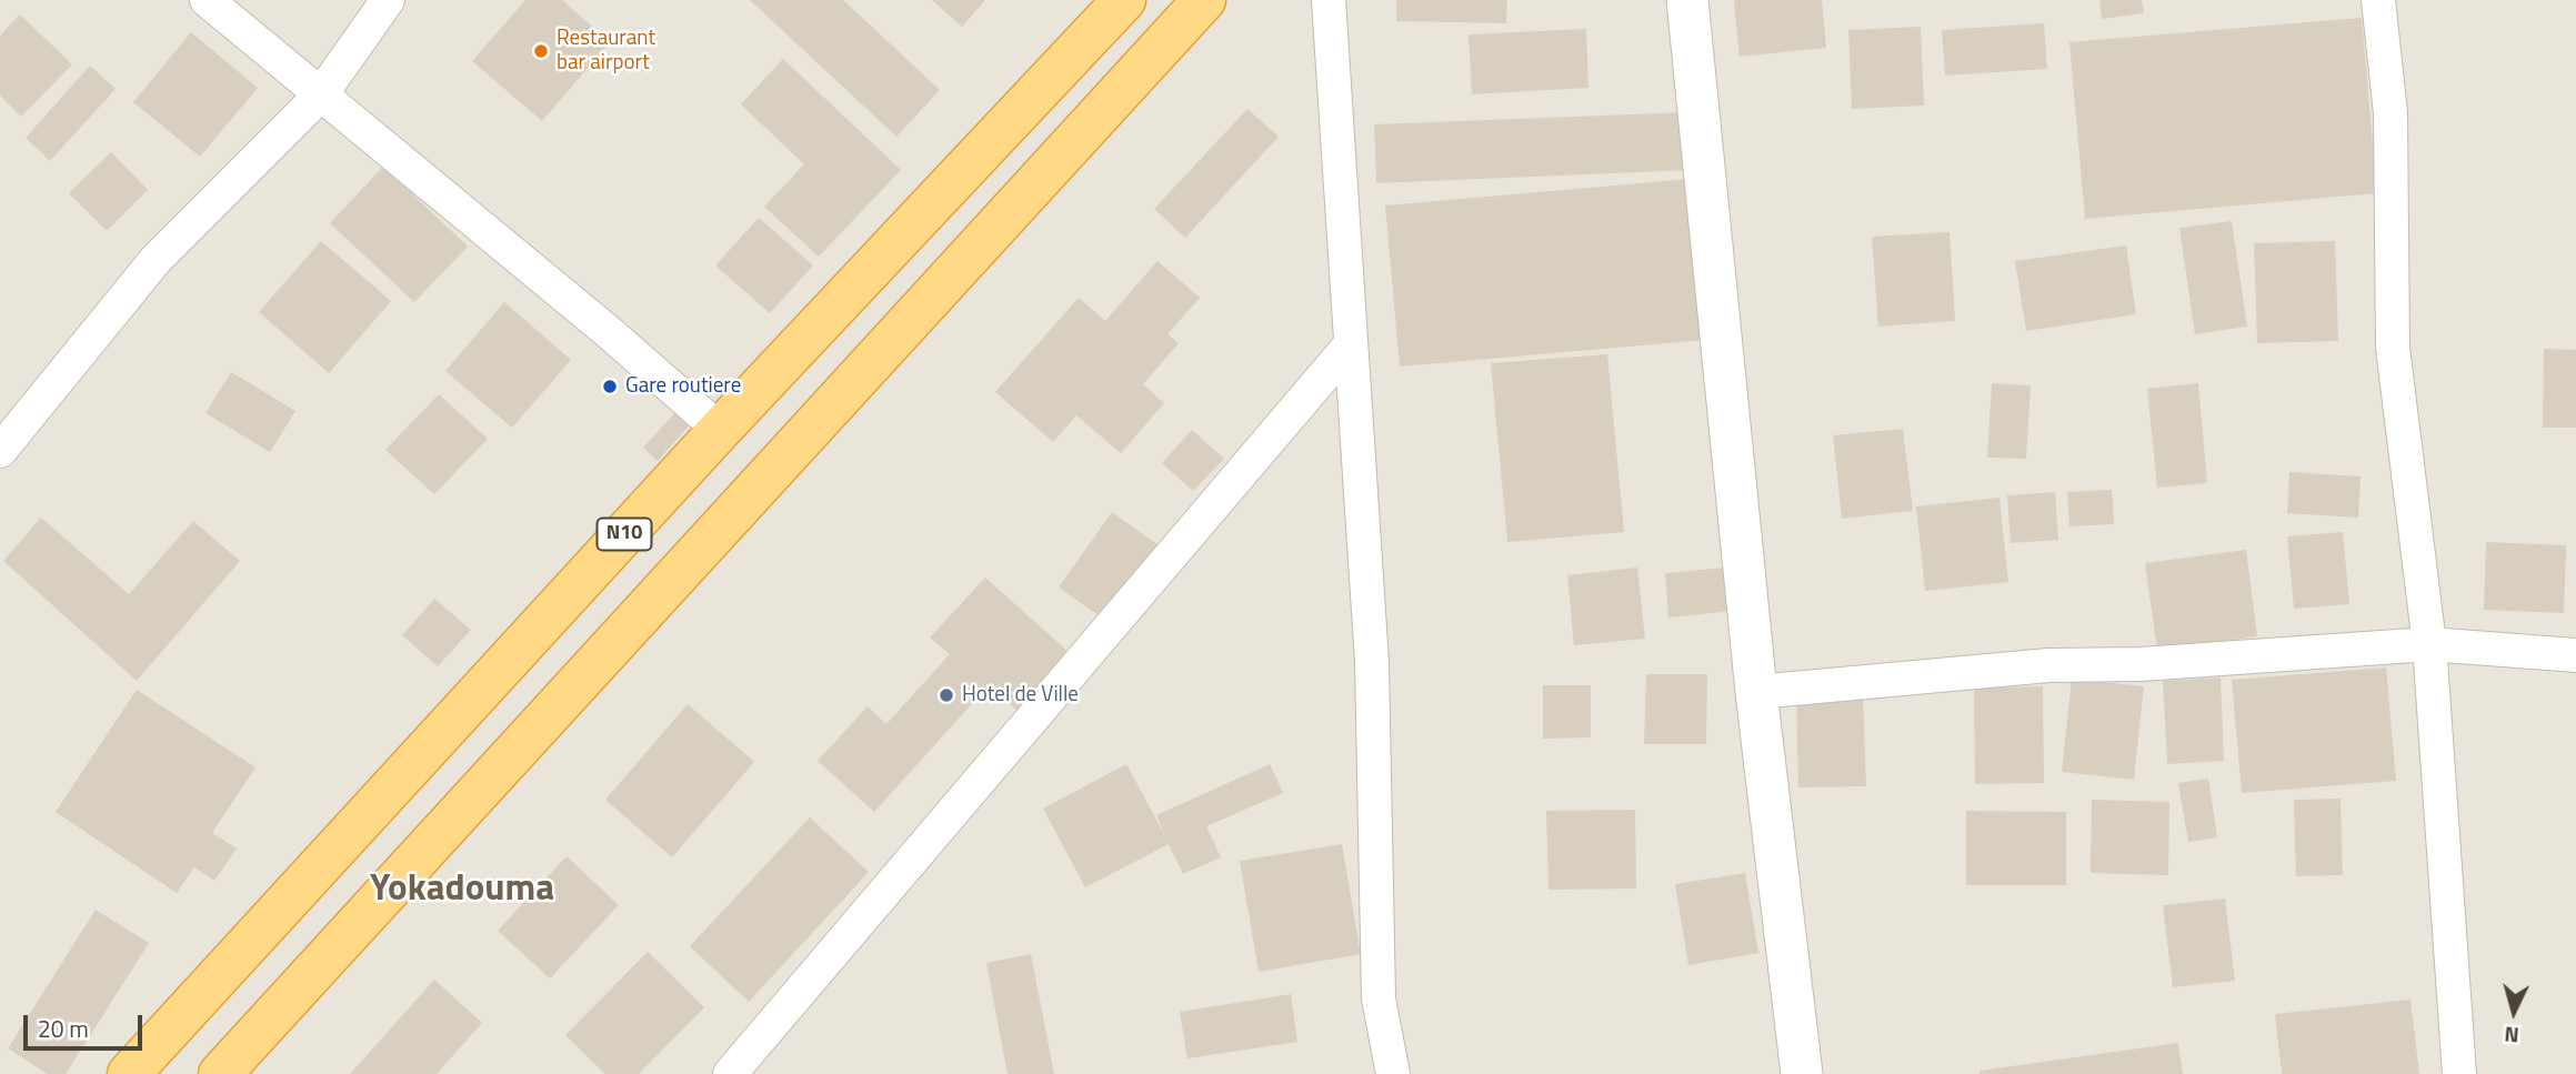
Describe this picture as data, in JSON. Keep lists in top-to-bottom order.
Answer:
{
  "streets": {
    "highway": ["N10"]
  },
  "districts": ["Yokadouma"],
  "places": ["Restaurant bar airport", "Gare routiere", "Hotel de Ville"],
  "scale_bar": "20 m",
  "north": "bottom"
}
